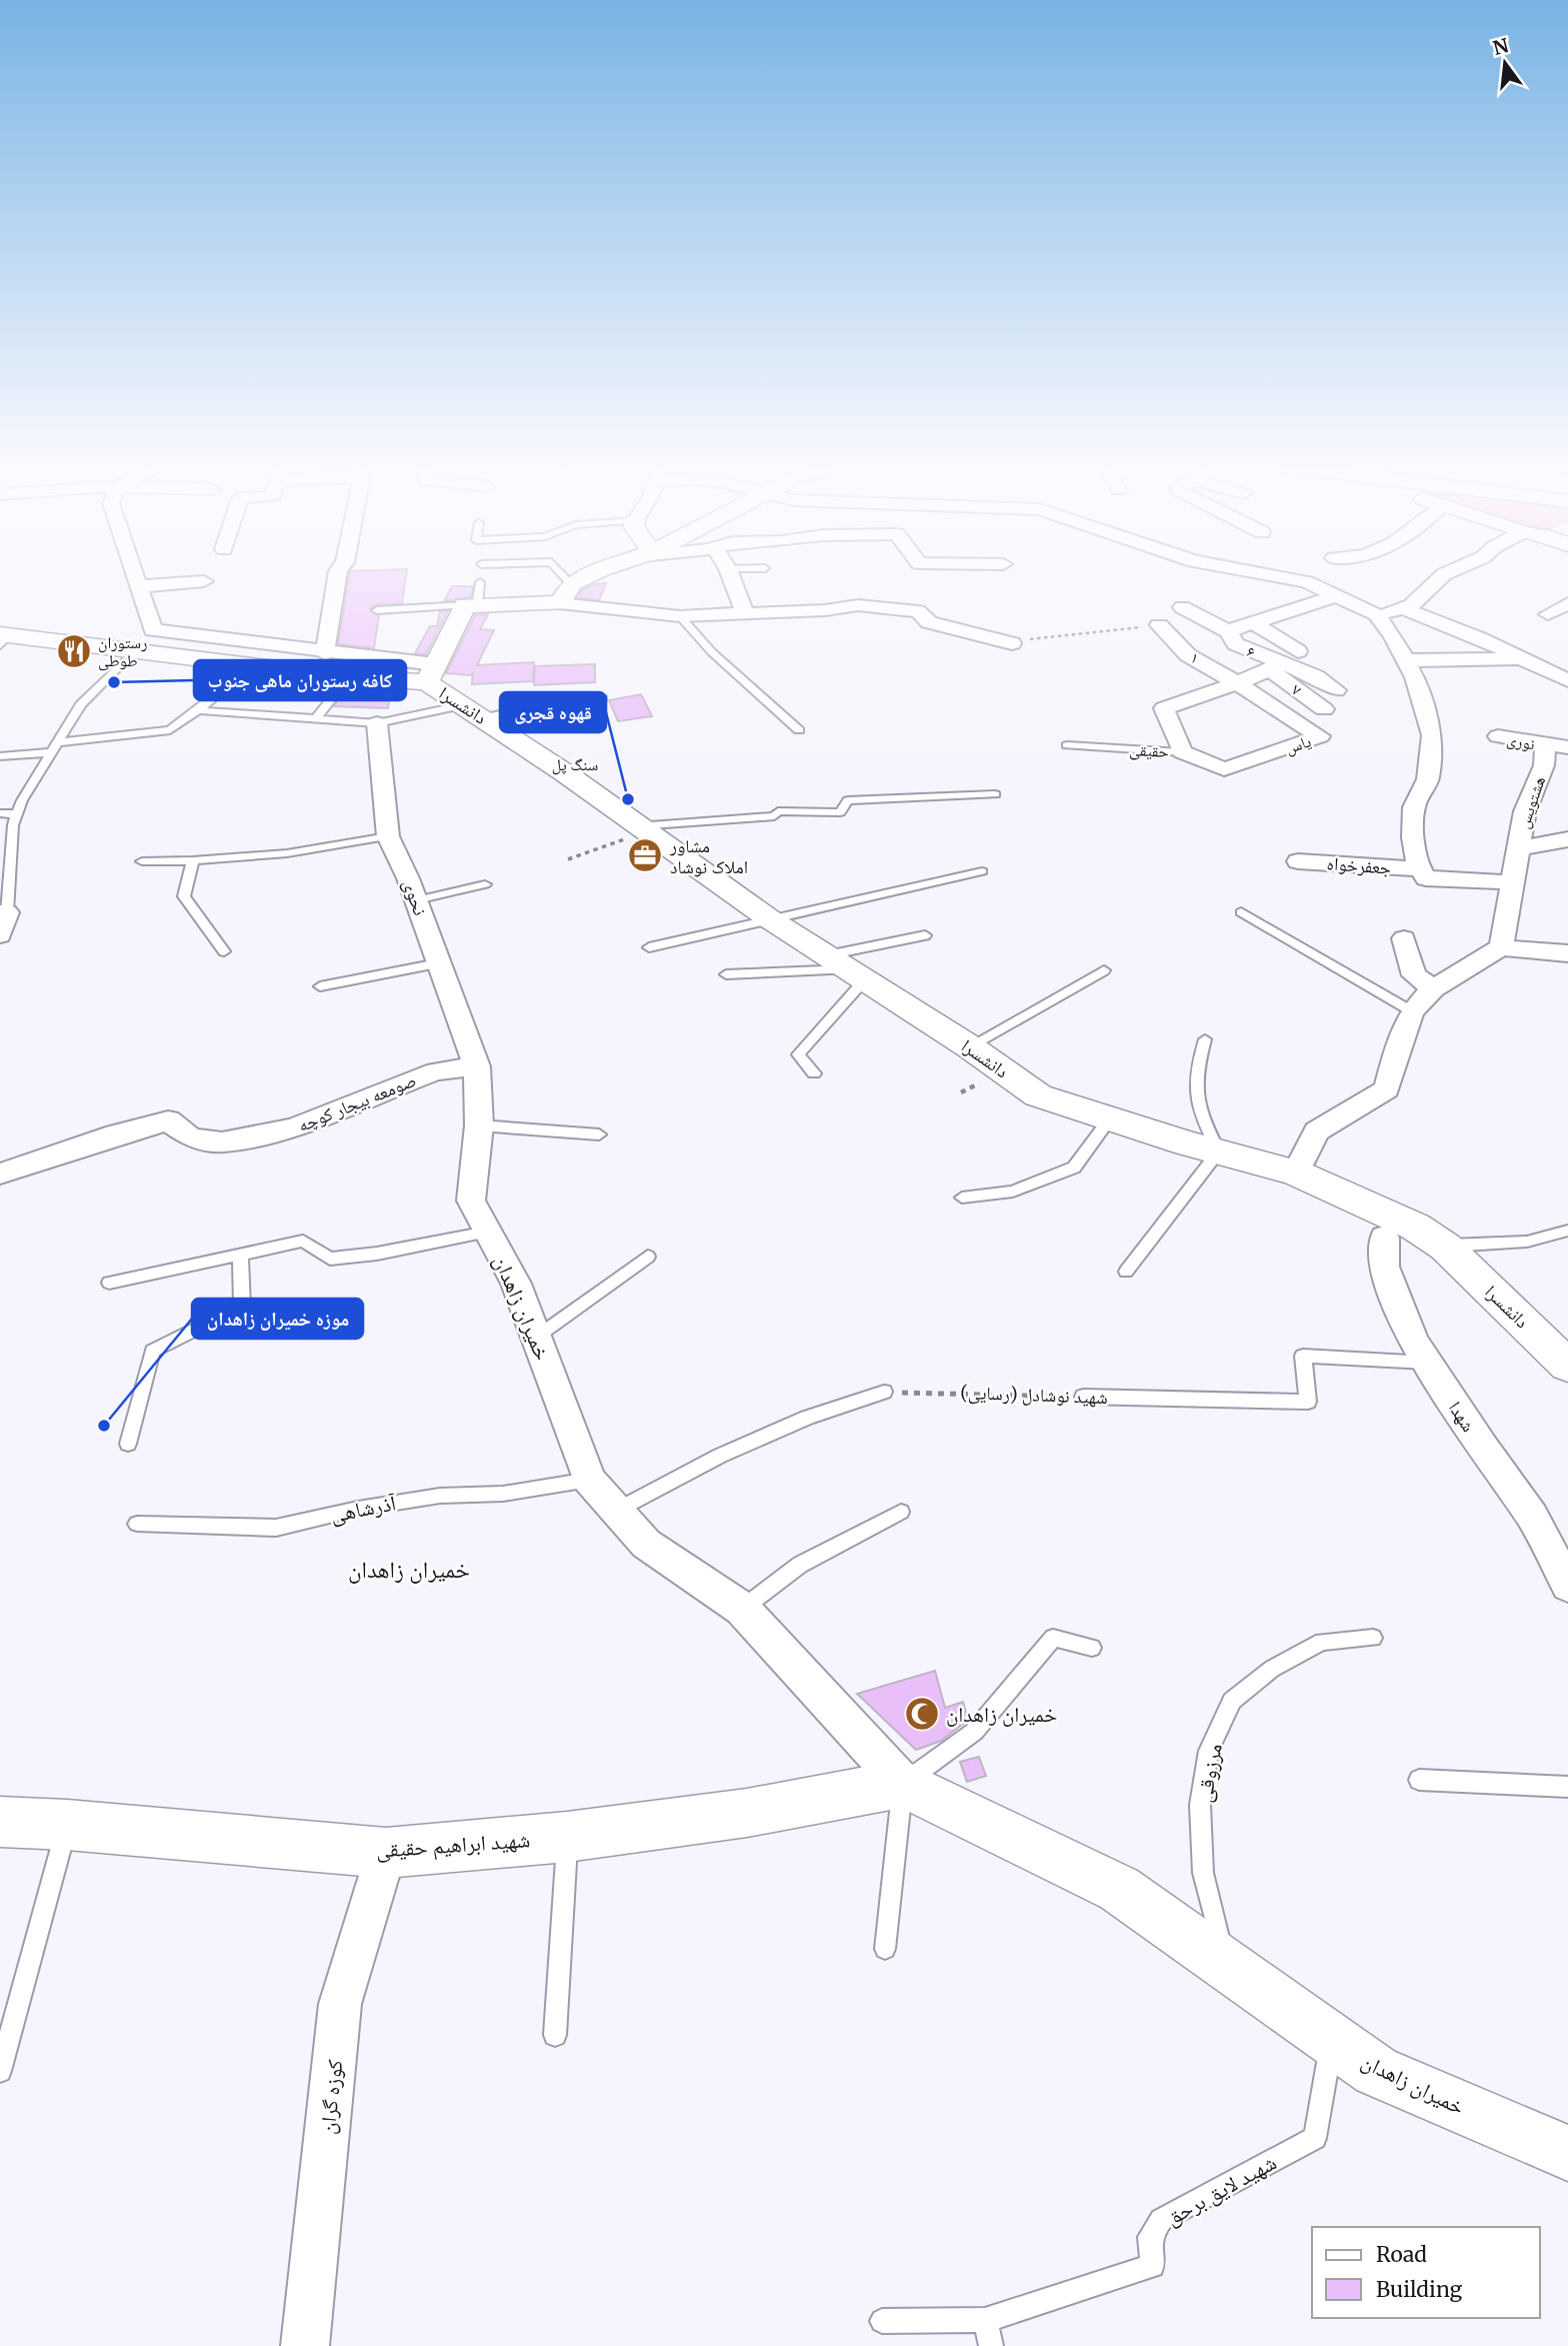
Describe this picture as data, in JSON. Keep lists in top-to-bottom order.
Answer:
{
  "streets": {
    "street": [
      "۶",
      "۱",
      "۷",
      "دانشسرا",
      "نوری",
      "یاس",
      "حقیقی",
      "هشتویس",
      "جعفرخواه",
      "نحوی",
      "صومعه بیجار کوچه",
      "خمیران زاهدان",
      "شهدا",
      "شهید ابراهیم حقیقی",
      "کوزه گران"
    ],
    "lane": [
      "شهید نوشادل (رسایی)",
      "آذرشاهی",
      "مرزوقی",
      "شهید لایق برحق"
    ]
  },
  "crossings": [
    ["۶", "۷"],
    ["۶", "حقیقی"],
    ["۱", "یاس"],
    ["۱", "حقیقی"],
    ["۷", "حقیقی"],
    ["نوری", "هشتویس"],
    ["یاس", "حقیقی"],
    ["هشتویس", "جعفرخواه"],
    ["نحوی", "صومعه بیجار کوچه"],
    ["نحوی", "خمیران زاهدان"],
    ["صومعه بیجار کوچه", "خمیران زاهدان"],
    ["خمیران زاهدان", "آذرشاهی"],
    ["خمیران زاهدان", "مرزوقی"],
    ["خمیران زاهدان", "شهید ابراهیم حقیقی"],
    ["خمیران زاهدان", "شهید لایق برحق"],
    ["شهید نوشادل (رسایی)", "شهدا"],
    ["شهید ابراهیم حقیقی", "کوزه گران"]
  ],
  "districts": ["سنگ پل", "خمیران زاهدان"],
  "places": {
    "restaurant": ["رستوران طوطی"],
    "other": ["کافه رستوران ماهی جنوب", "قهوه قجری", "موزه خمیران زاهدان"],
    "office": ["مشاور املاک نوشاد"],
    "mosque": ["خمیران زاهدان"]
  },
  "legend": ["Road", "Building"],
  "north": "top"
}
